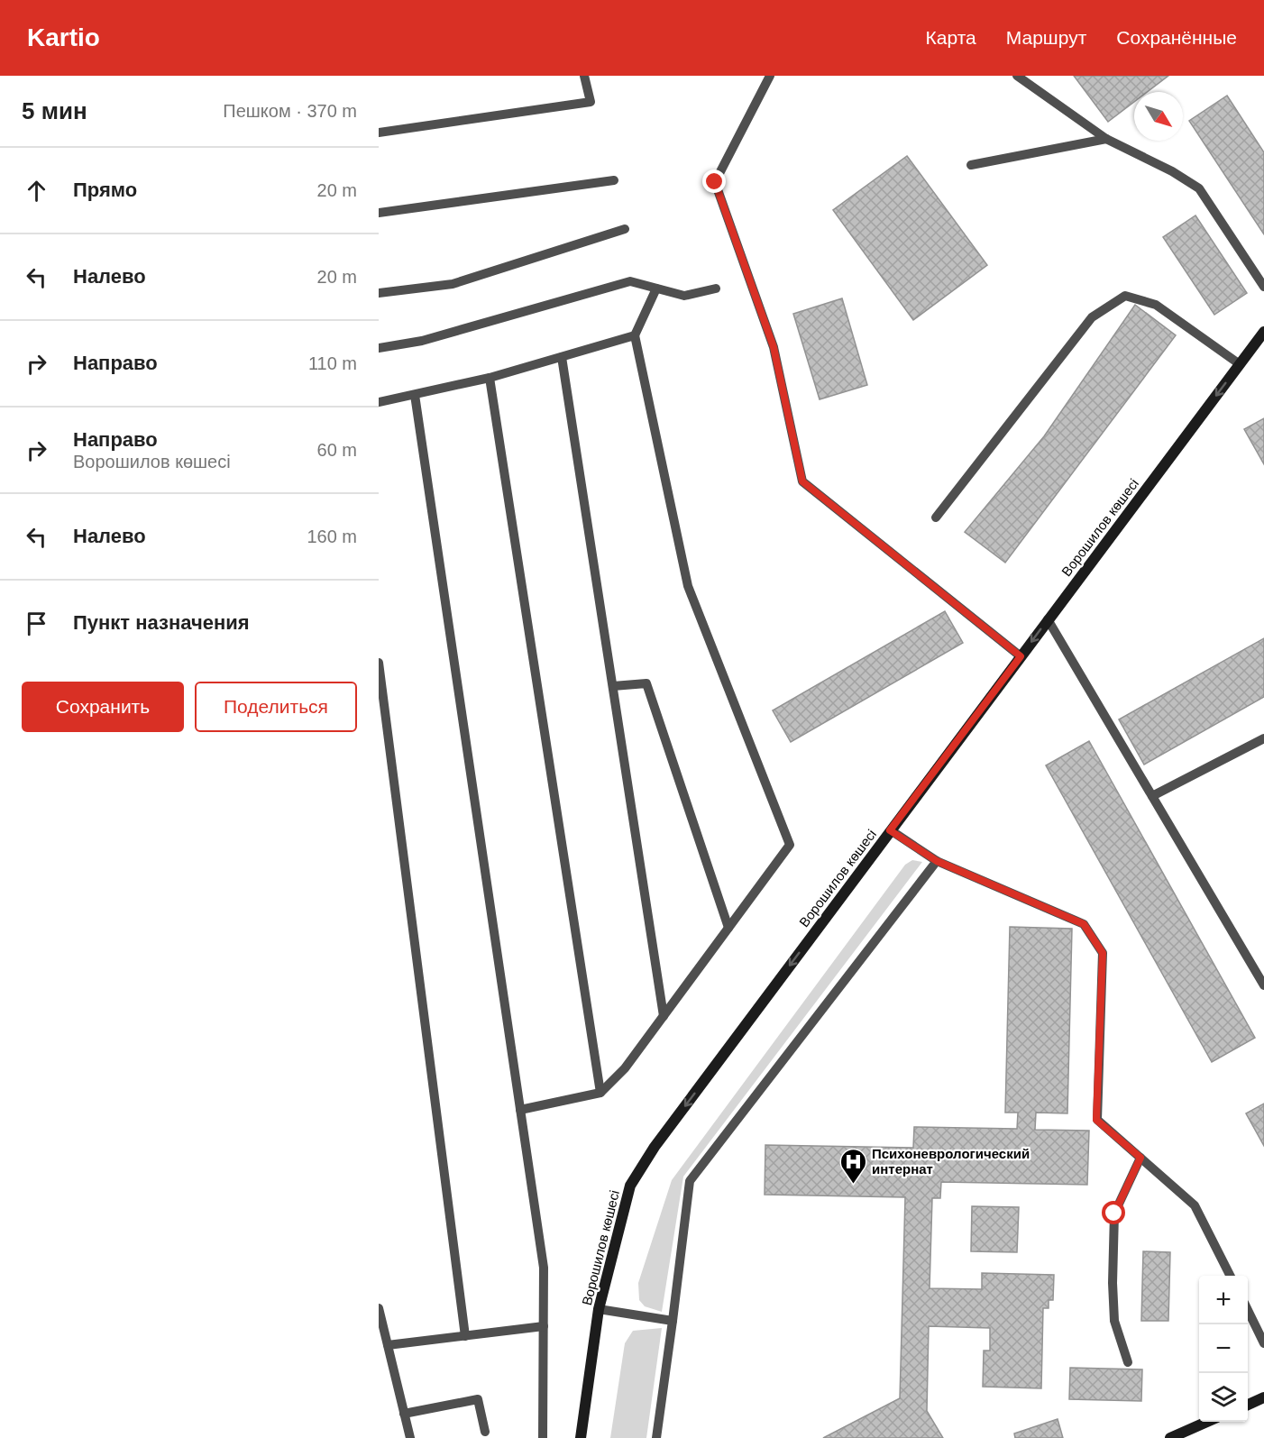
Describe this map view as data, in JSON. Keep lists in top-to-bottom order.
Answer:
{
  "streets": {
    "street": ["Ворошилов көшесі"]
  },
  "one_way": ["Ворошилов көшесі"],
  "places": {
    "hospital": ["Психоневрологический интернат"]
  },
  "north": "bottom right",
  "page": {
    "header": "Kartio",
    "nav": ["Карта", "Маршрут", "Сохранённые"],
    "heading": ["5 мин", "Пешком · 370 m"],
    "list": [
      ["Прямо", "20 m"],
      ["Налево", "20 m"],
      ["Направо", "110 m"],
      ["Направо", "Ворошилов көшесі", "60 m"],
      ["Налево", "160 m"],
      "Пункт назначения"
    ],
    "buttons": ["Сохранить", "Поделиться"],
    "map_buttons": ["+", "−"]
  }
}
